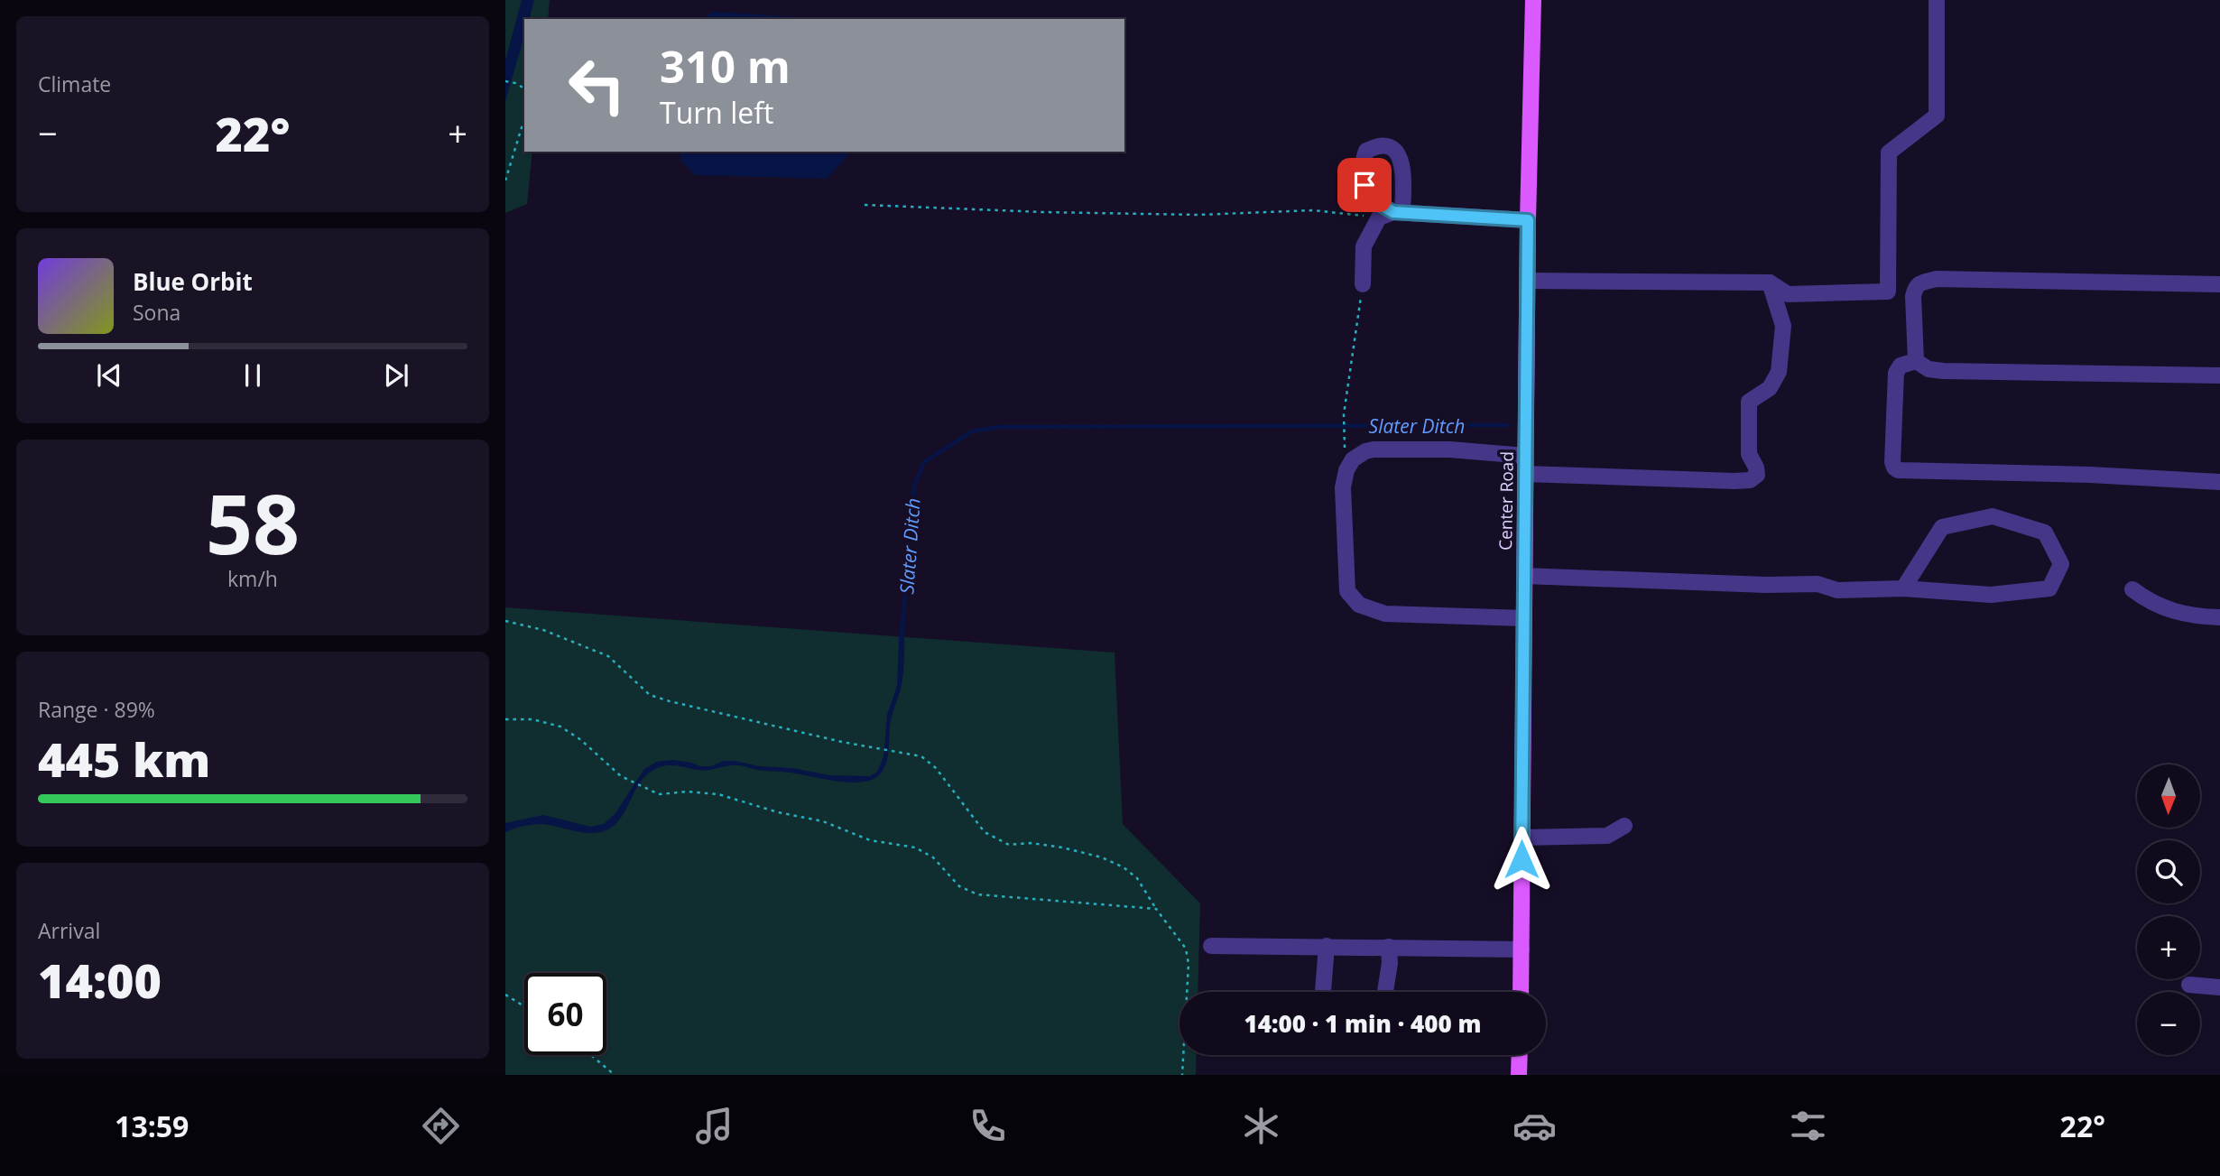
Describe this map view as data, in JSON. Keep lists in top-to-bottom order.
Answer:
{
  "streets": {
    "main road": ["Center Road"]
  },
  "water": ["Slater Ditch"],
  "north": "bottom",
  "page": {
    "tile": [
      "Climate",
      ["58", "km/h"],
      ["Range · 89%", "445 km"],
      ["Arrival", "14:00"]
    ],
    "turn": ["310 m", "Turn left"],
    "heat": ["−", "22°", "+"],
    "song": ["Blue Orbit", "Sona"],
    "map_buttons": ["+", "−"],
    "limit": "60",
    "trip": "14:00 · 1 min · 400 m",
    "tabs": ["13:59", "22°"]
  }
}
